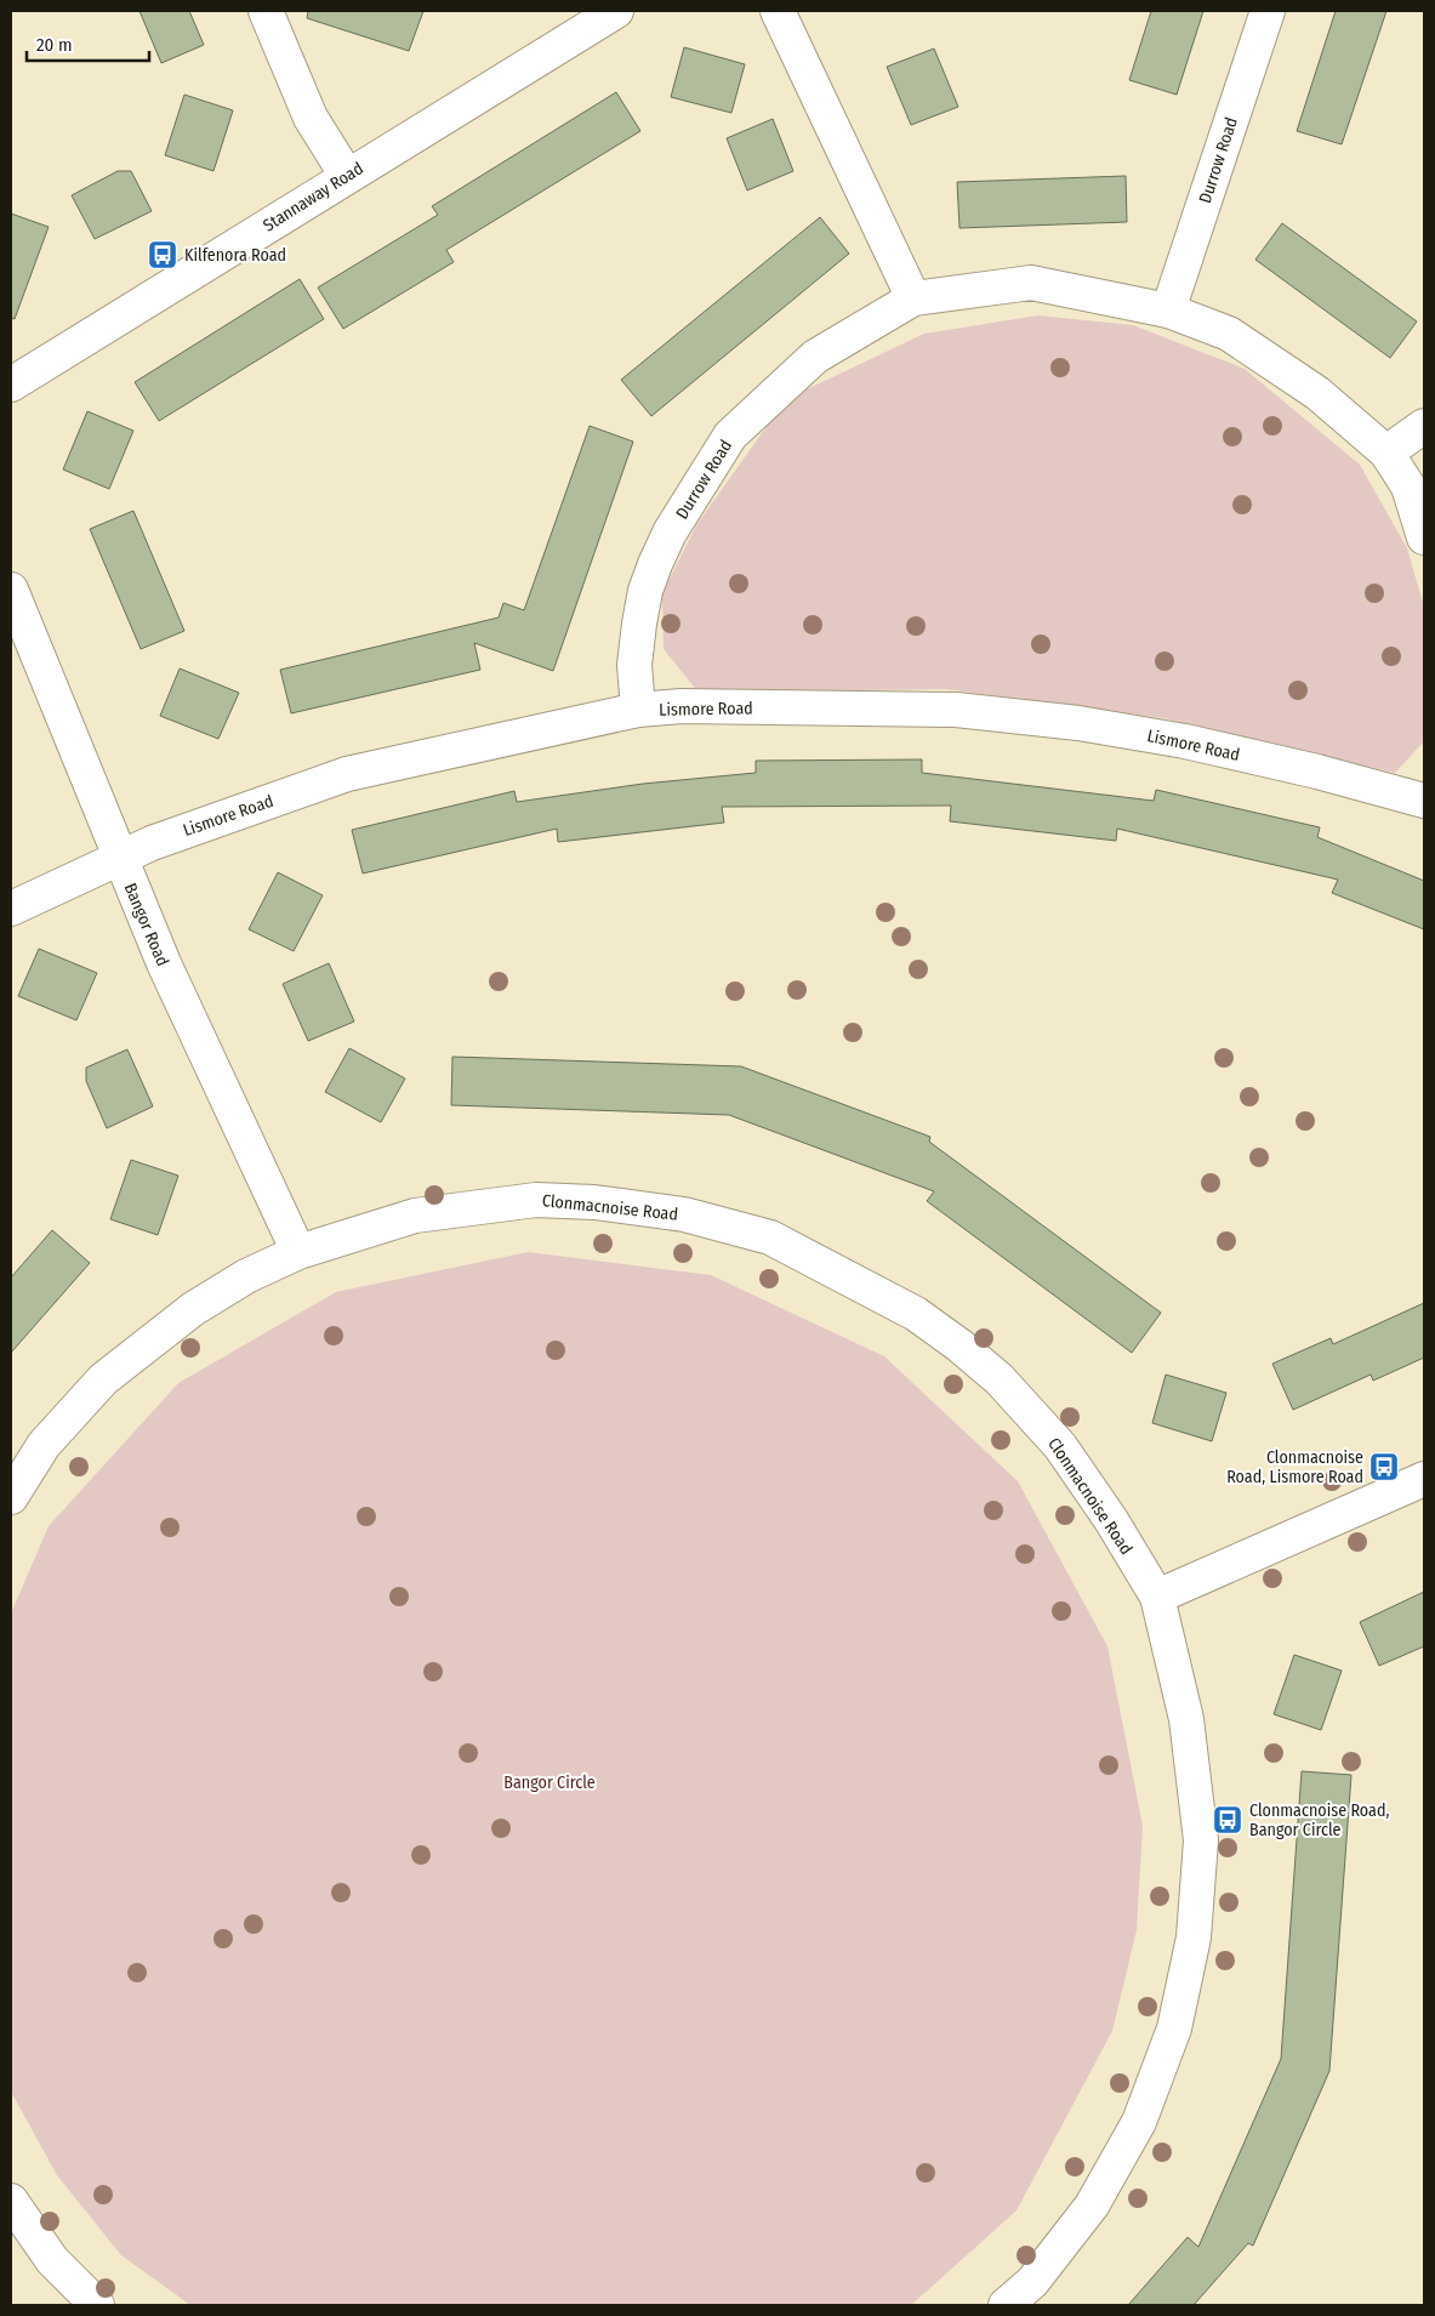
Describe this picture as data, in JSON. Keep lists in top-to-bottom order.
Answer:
{
  "streets": {
    "street": [
      "Durrow Road",
      "Stannaway Road",
      "Lismore Road",
      "Bangor Road",
      "Clonmacnoise Road"
    ]
  },
  "crossings": [
    ["Durrow Road", "Lismore Road"],
    ["Lismore Road", "Bangor Road"],
    ["Bangor Road", "Clonmacnoise Road"]
  ],
  "parks": ["Bangor Circle"],
  "places": {
    "bus stop": ["Kilfenora Road", "Clonmacnoise Road, Lismore Road", "Clonmacnoise Road, Bangor Circle"]
  },
  "scale_bar": "20 m"
}
